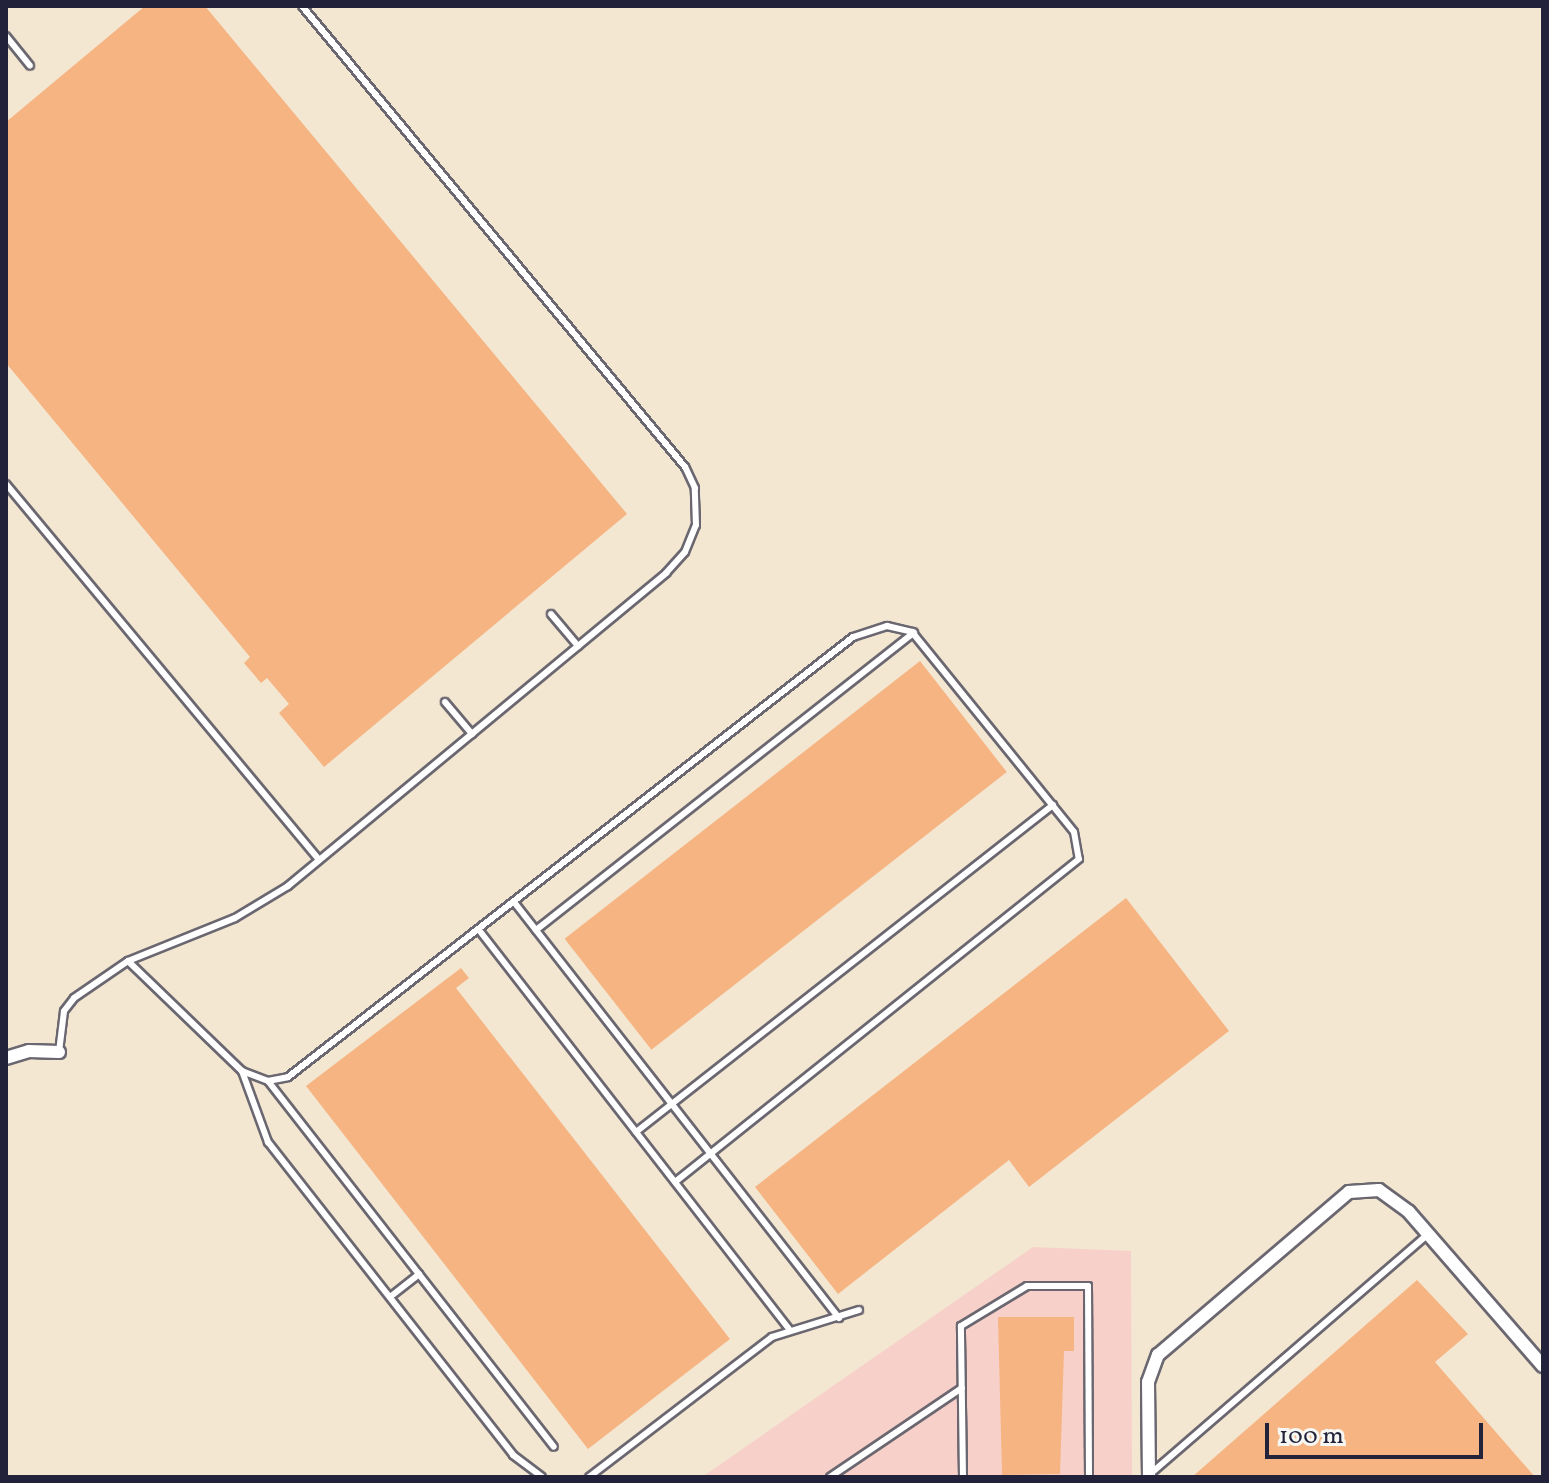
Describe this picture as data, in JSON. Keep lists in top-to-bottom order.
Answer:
{
  "scale_bar": "100 m"
}
